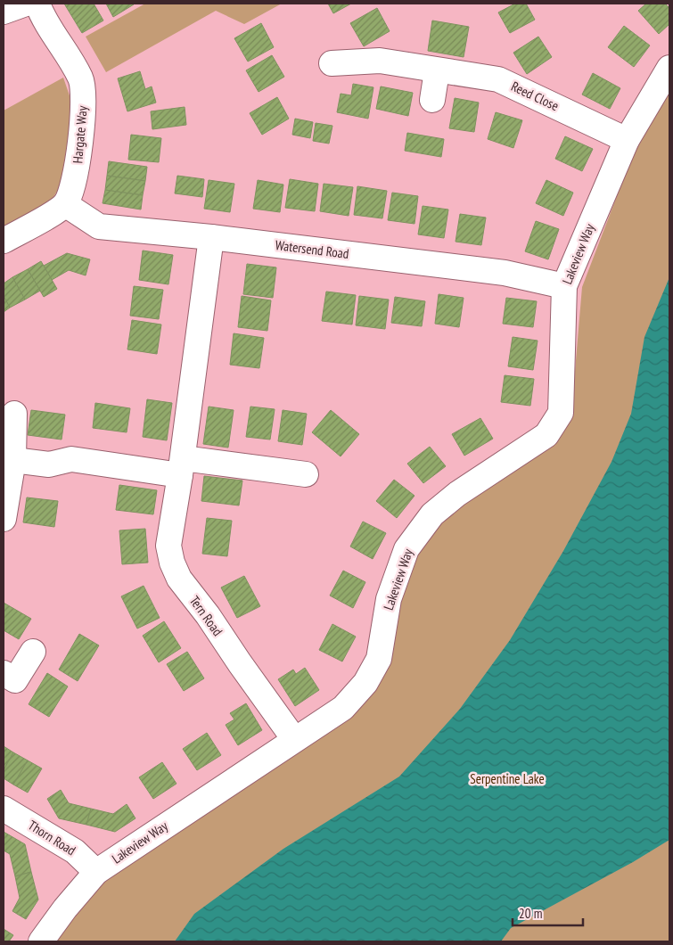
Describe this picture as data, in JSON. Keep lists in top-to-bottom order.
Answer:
{
  "streets": {
    "street": [
      "Reed Close",
      "Hargate Way",
      "Watersend Road",
      "Lakeview Way",
      "Tern Road",
      "Thorn Road"
    ]
  },
  "crossings": [
    ["Reed Close", "Lakeview Way"],
    ["Hargate Way", "Watersend Road"],
    ["Watersend Road", "Lakeview Way"],
    ["Watersend Road", "Tern Road"],
    ["Lakeview Way", "Tern Road"],
    ["Lakeview Way", "Thorn Road"]
  ],
  "parks": ["Serpentine Lake"],
  "scale_bar": "20 m"
}
